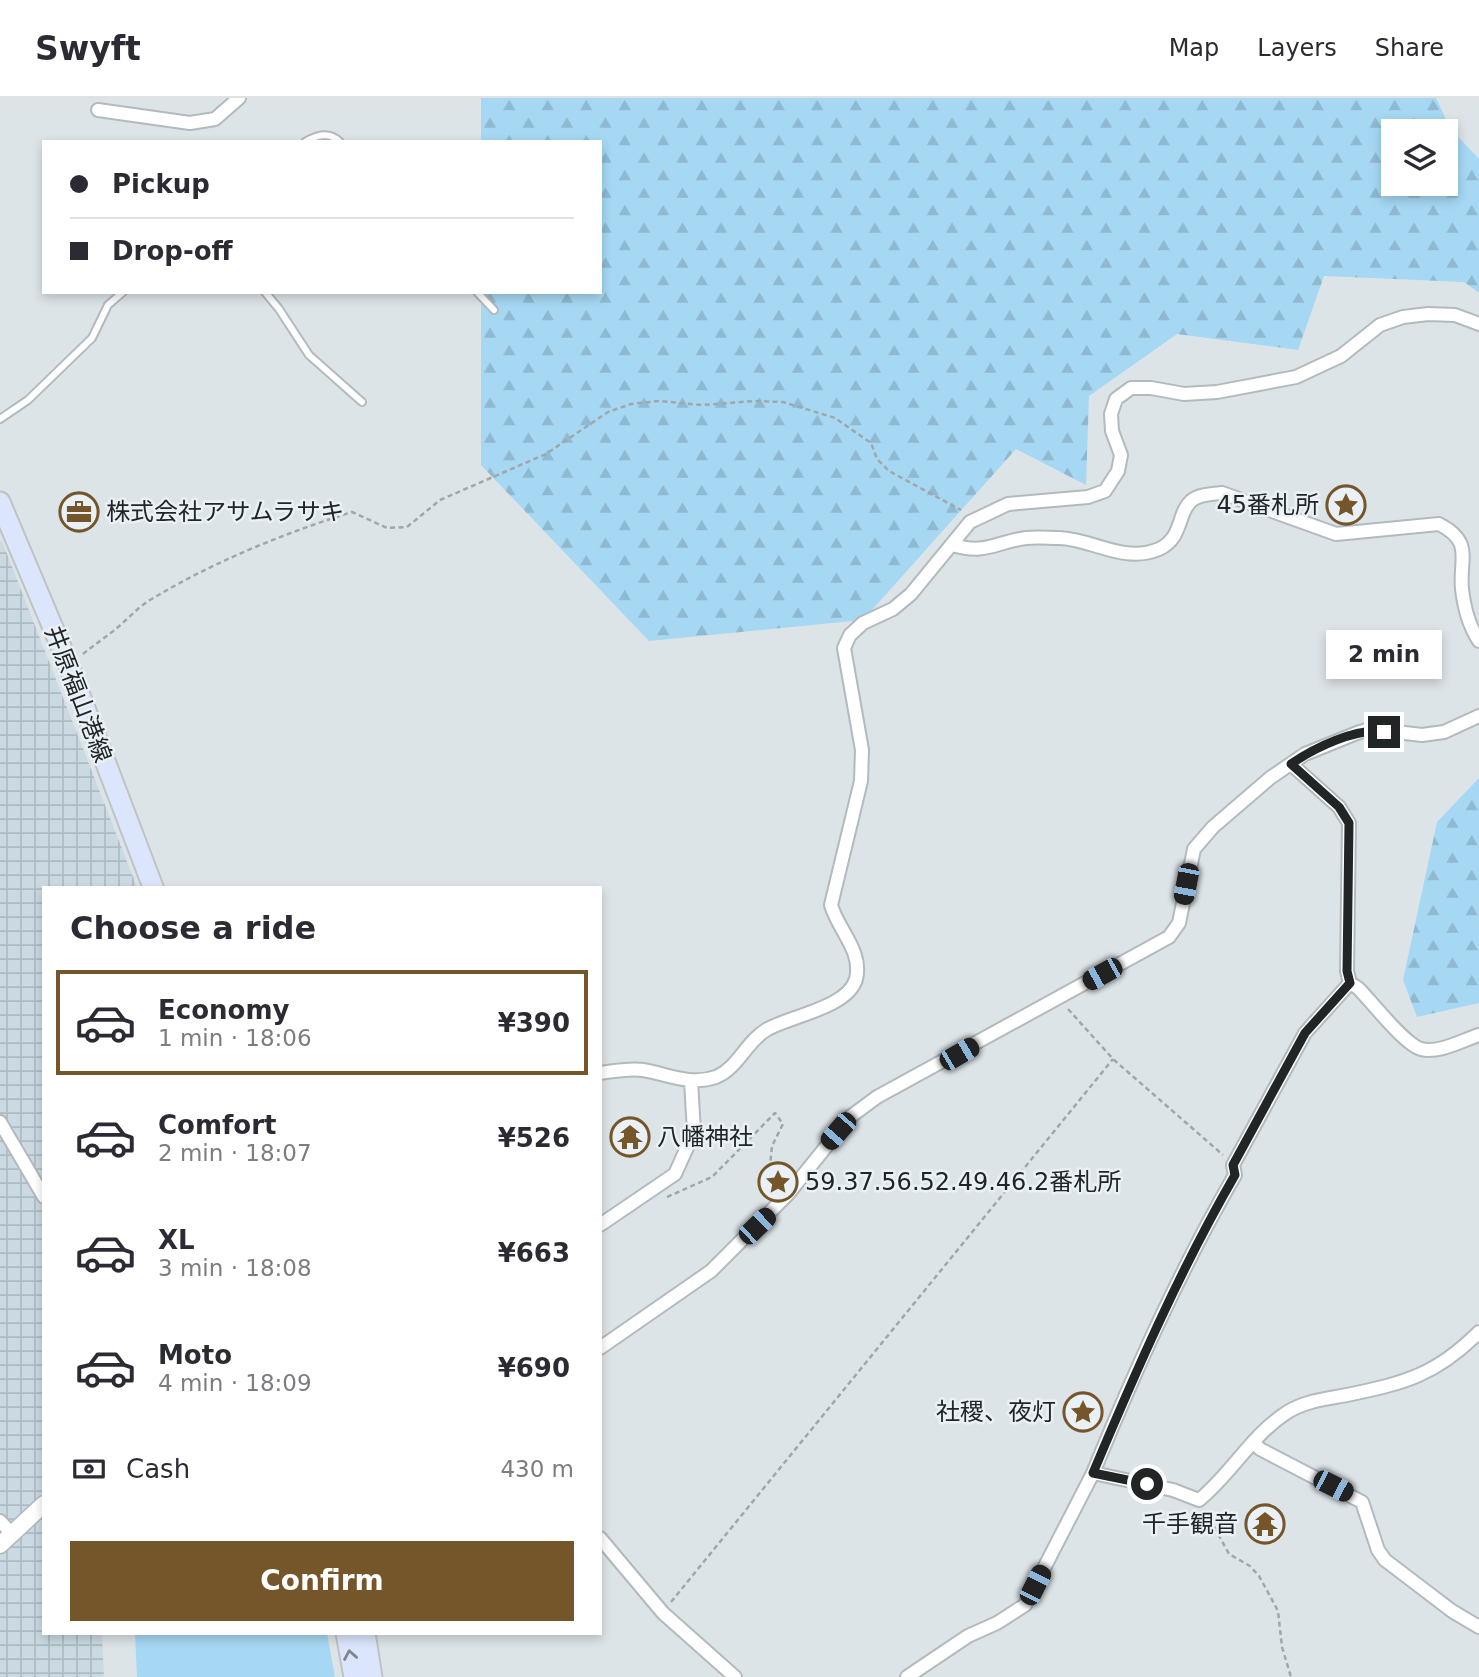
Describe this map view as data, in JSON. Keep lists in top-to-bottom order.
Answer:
{
  "streets": {
    "main road": ["井原福山港線"]
  },
  "places": {
    "place": ["45番札所", "59.37.56.52.49.46.2番札所", "社稷、夜灯"],
    "office": ["株式会社アサムラサキ"],
    "temple": ["八幡神社", "千手観音"]
  },
  "page": {
    "header": "Swyft",
    "nav": ["Map", "Layers", "Share"],
    "banner": ["Pickup", "Drop-off"],
    "bubble": "2 min",
    "heading": "Choose a ride",
    "list": [
      {
        "name": "Economy",
        "note": "1 min · 18:06",
        "value": "¥390"
      },
      {
        "name": "Comfort",
        "note": "2 min · 18:07",
        "value": "¥526"
      },
      {
        "name": "XL",
        "note": "3 min · 18:08",
        "value": "¥663"
      },
      {
        "name": "Moto",
        "note": "4 min · 18:09",
        "value": "¥690"
      }
    ],
    "pay": ["Cash", "430 m"],
    "buttons": "Confirm"
  }
}
